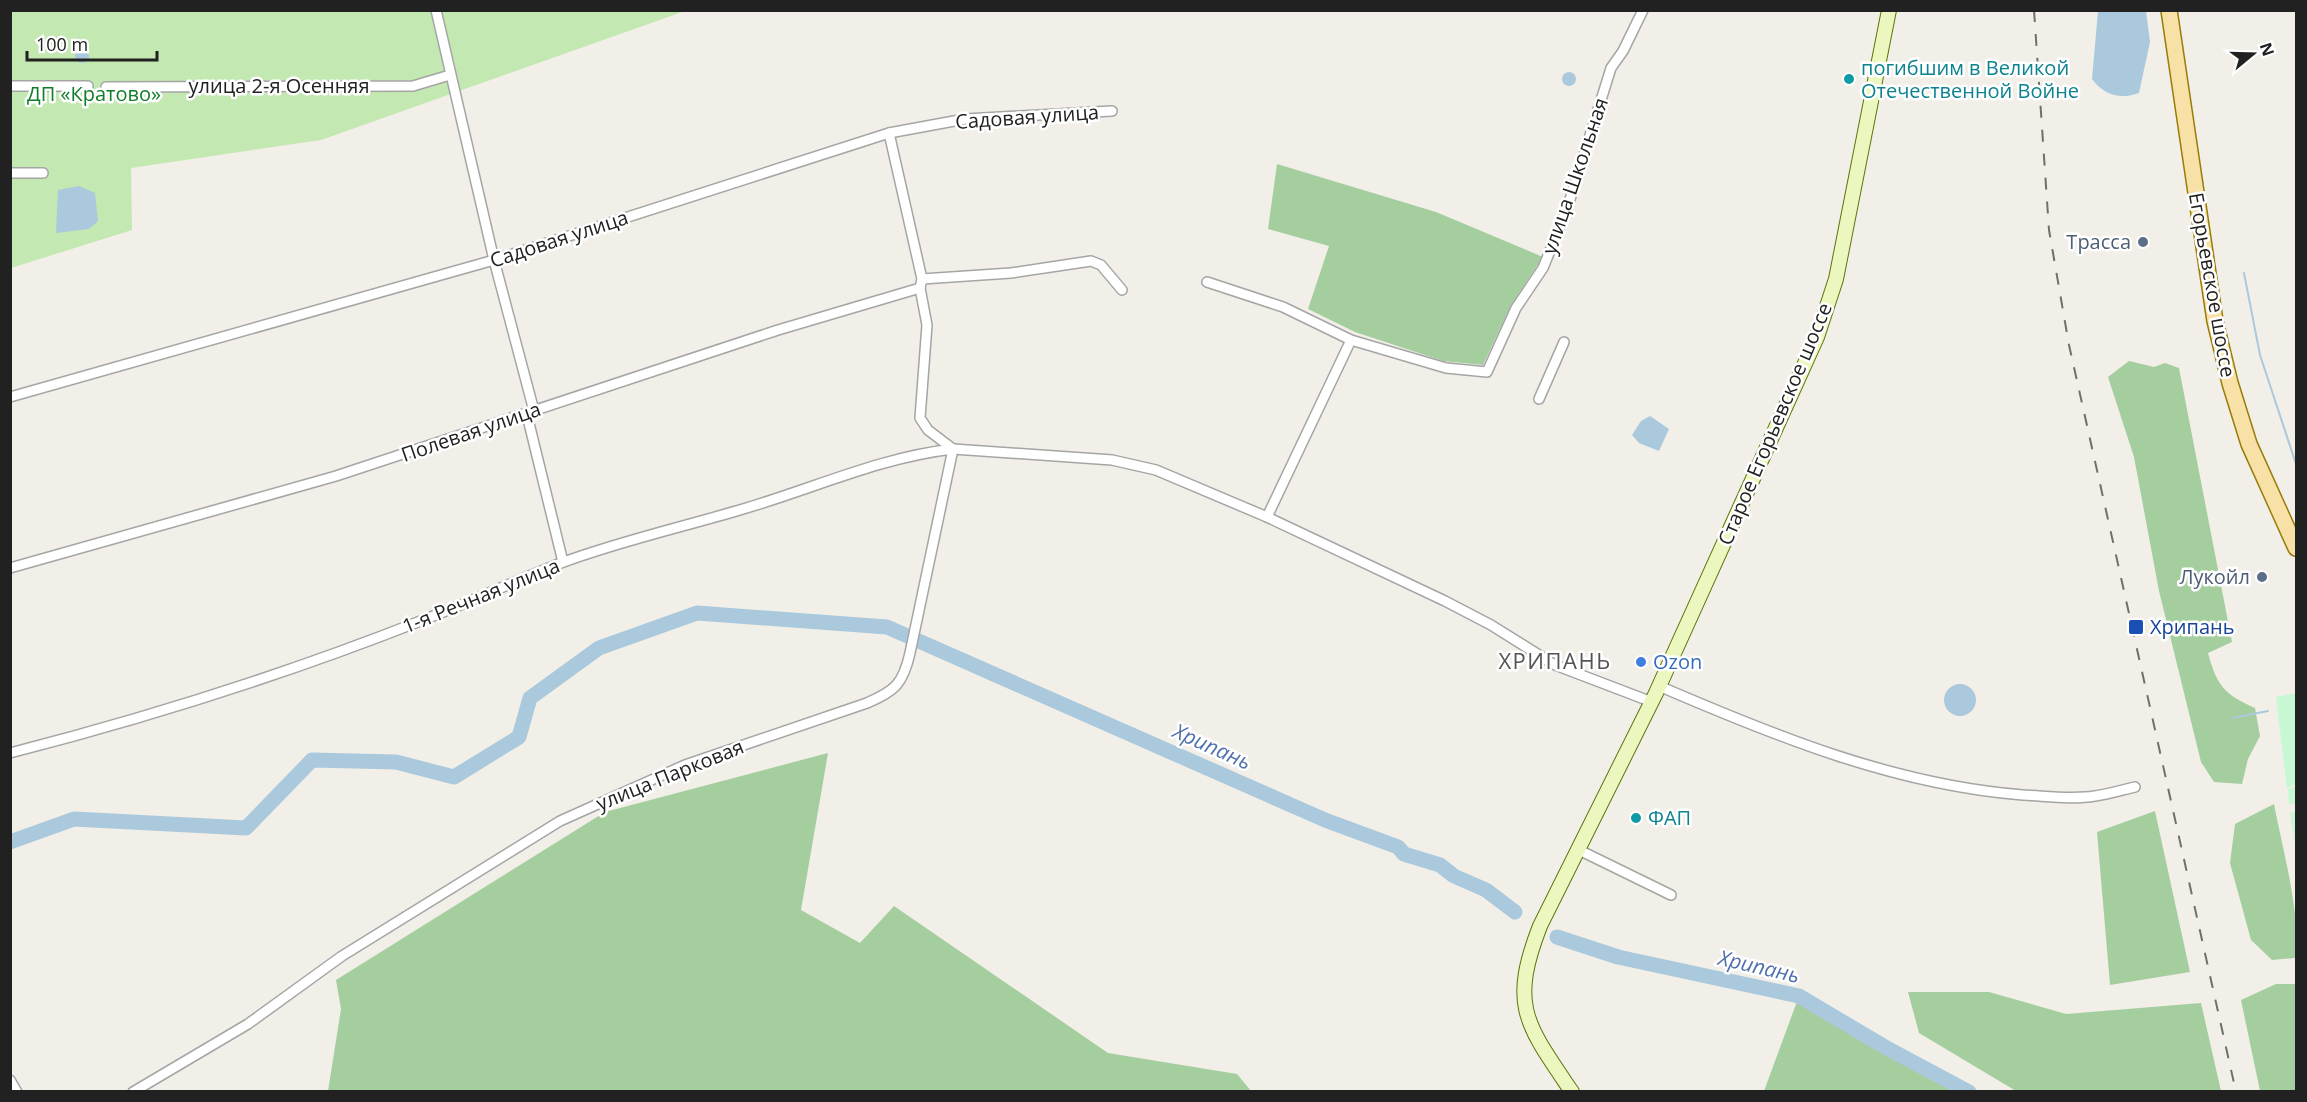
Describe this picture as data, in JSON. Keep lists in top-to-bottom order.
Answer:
{
  "streets": {
    "main road": ["Егорьевское шоссе", "Старое Егорьевское шоссе"],
    "street": [
      "улица 2-я Осенняя",
      "Садовая улица",
      "улица Школьная",
      "Полевая улица",
      "1-я Речная улица",
      "улица Парковая"
    ]
  },
  "crossings": [
    ["Старое Егорьевское шоссе", "1-я Речная улица"],
    ["1-я Речная улица", "улица Парковая"]
  ],
  "districts": ["ХРИПАНЬ"],
  "water": ["Хрипань"],
  "parks": ["ДП «Кратово»"],
  "places": {
    "other": [
      "погибшим в Великой Отечественной Войне",
      "Трасса",
      "Лукойл",
      "Ozon",
      "ФАП"
    ],
    "transit": ["Хрипань"]
  },
  "scale_bar": "100 m",
  "north": "right"
}
